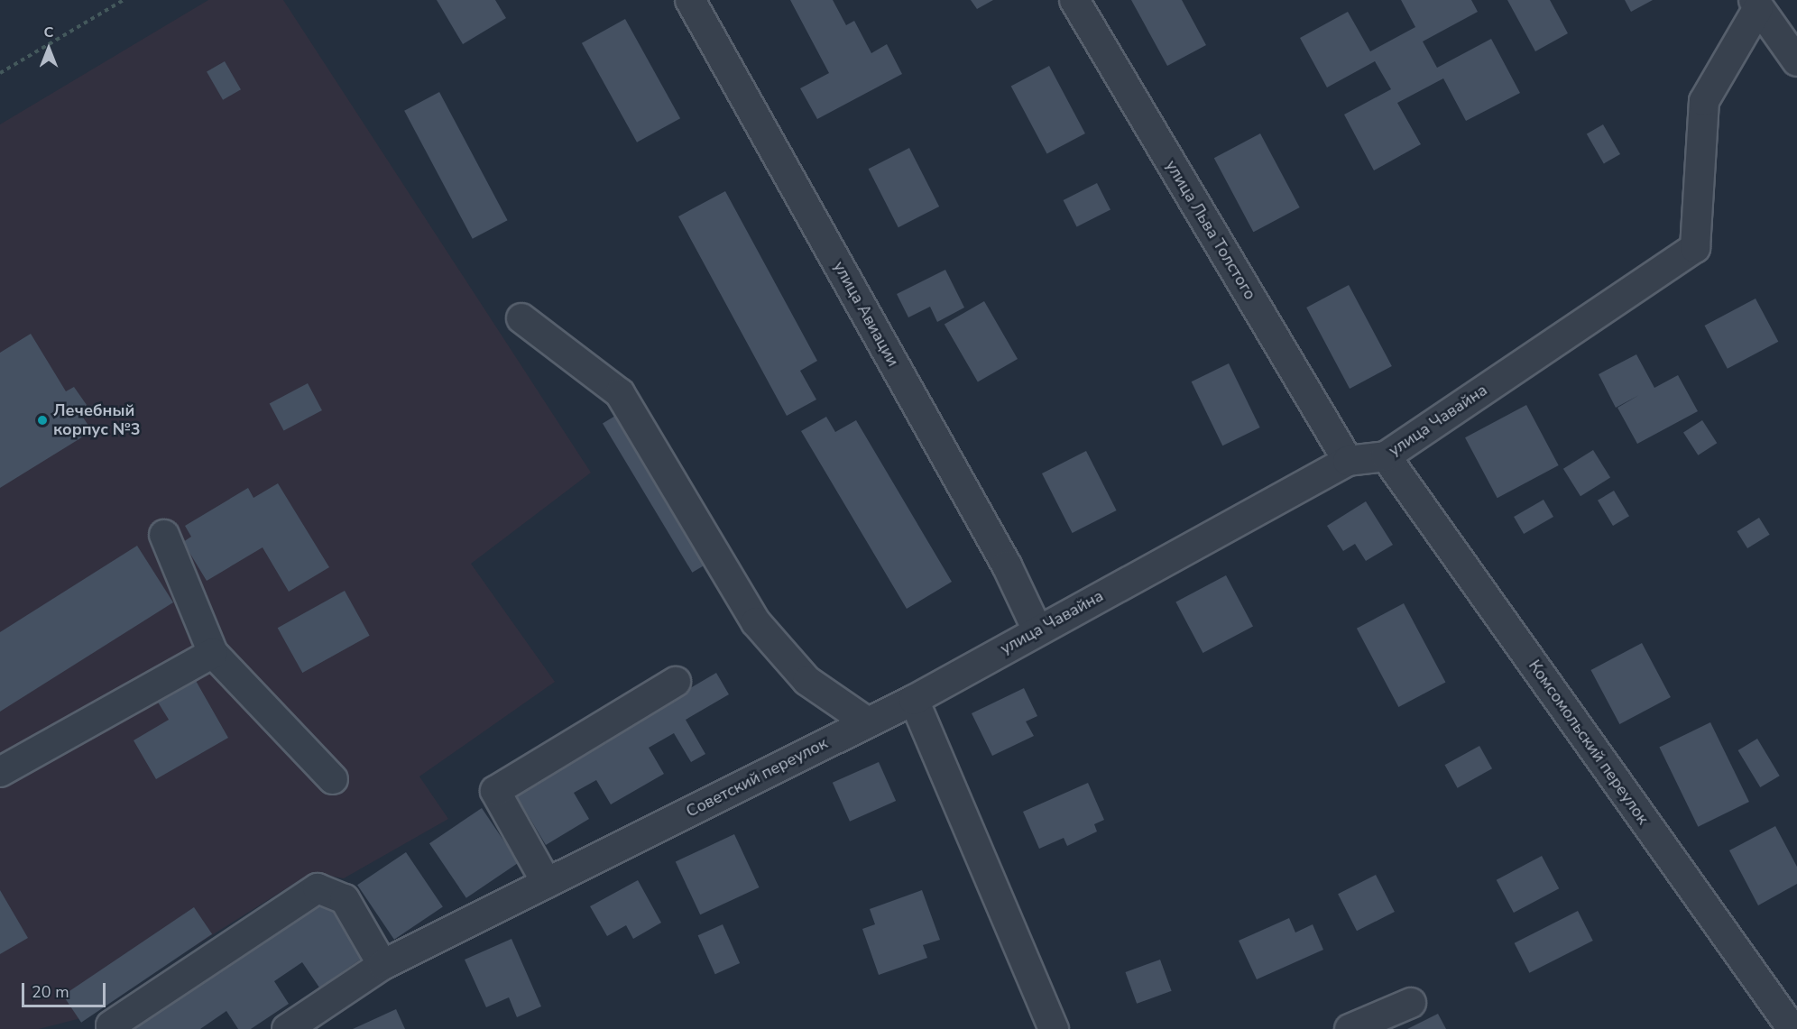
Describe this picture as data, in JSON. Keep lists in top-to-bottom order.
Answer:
{
  "streets": {
    "street": [
      "улица Льва Толстого",
      "улица Авиации",
      "улица Чавайна",
      "Комсомольский переулок",
      "Советский переулок"
    ]
  },
  "crossings": [
    ["улица Льва Толстого", "улица Чавайна"],
    ["улица Авиации", "улица Чавайна"],
    ["улица Чавайна", "Комсомольский переулок"],
    ["улица Чавайна", "Советский переулок"]
  ],
  "places": ["Лечебный корпус №3"],
  "scale_bar": "20 m",
  "north": "top"
}
